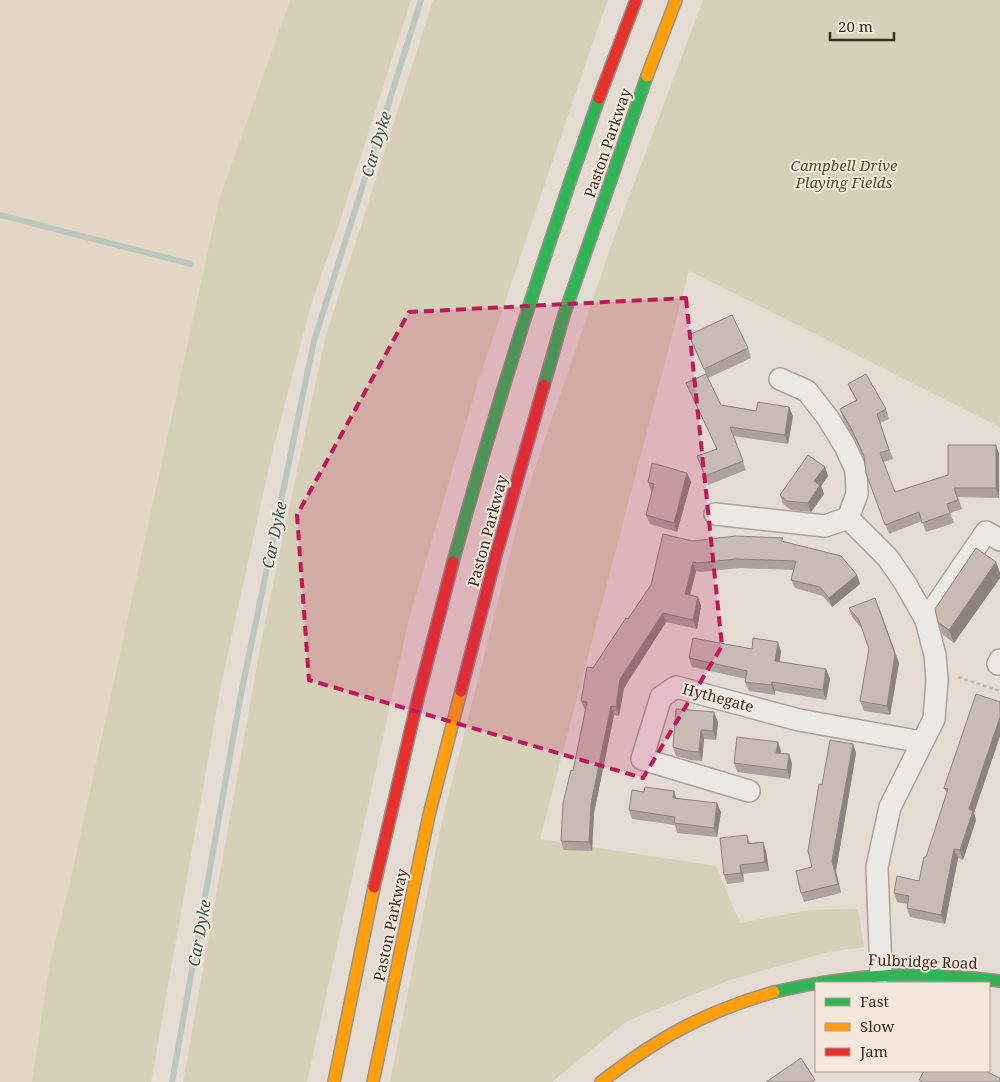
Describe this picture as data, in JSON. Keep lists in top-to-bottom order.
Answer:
{
  "streets": {
    "main road": ["Paston Parkway", "Fulbridge Road"],
    "street": ["Hythegate"]
  },
  "water": ["Car Dyke"],
  "parks": ["Campbell Drive Playing Fields"],
  "legend": ["Fast", "Slow", "Jam"],
  "scale_bar": "20 m"
}
